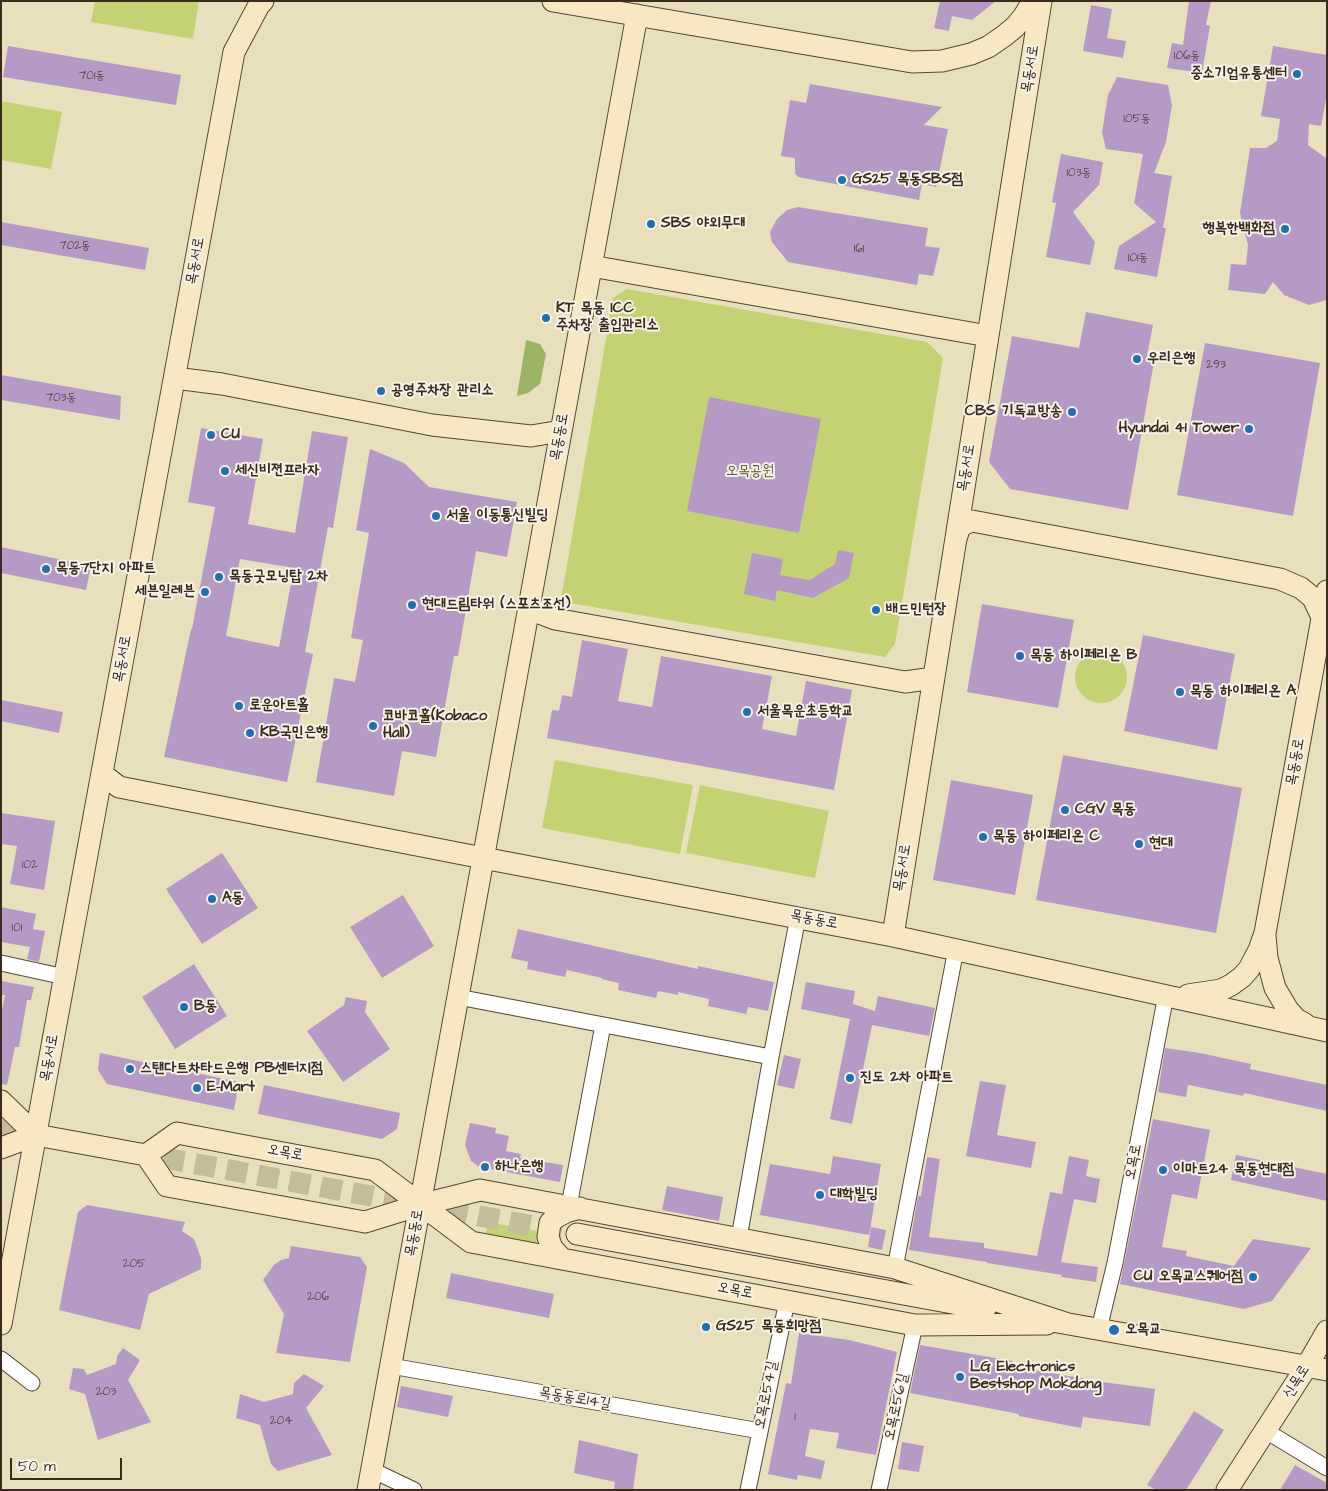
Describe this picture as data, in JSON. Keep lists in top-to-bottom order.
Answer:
{
  "streets": {
    "main road": [
      "목동서로",
      "목동동로",
      "오목로",
      "신목로"
    ],
    "street": ["오목로54길", "목동동로14길", "오목로56길"]
  },
  "crossings": [
    ["목동서로", "목동동로"],
    ["목동동로", "오목로"],
    ["목동동로", "목동동로14길"],
    ["오목로", "신목로"],
    ["오목로", "오목로54길"],
    ["오목로", "오목로56길"],
    ["오목로54길", "목동동로14길"]
  ],
  "parks": ["오목공원"],
  "places": [
    "중소기업유통센터",
    "GS25 목동SBS점",
    "SBS 야외무대",
    "행복한백화점",
    "KT 목동 ICC 주차장 출입관리소",
    "우리은행",
    "공영주차장 관리소",
    "CBS 기독교방송",
    "Hyundai 41 Tower",
    "CU",
    "세신비젼프라자",
    "서울 이동통신빌딩",
    "목동7단지 아파트",
    "목동굿모닝탑 2차",
    "세븐일레븐",
    "현대드림타워 (스포츠조선)",
    "배드민턴장",
    "목동 하이페리온 B",
    "목동 하이페리온 A",
    "로운아트홀",
    "서울목운초등학교",
    "코바코홀(Kobaco Hall)",
    "KB국민은행",
    "CGV 목동",
    "목동 하이페리온 C",
    "현대",
    "A동",
    "B동",
    "스탠다트차타드은행 PB센터지점",
    "진도 2차 아파트",
    "E-Mart",
    "하나은행",
    "이마트24 목동현대점",
    "대학빌딩",
    "CU 오목교스퀘어점",
    "GS25 목동희망점",
    "오목교",
    "LG Electronics Bestshop Mokdong"
  ],
  "house_numbers": [
    "106동",
    "701동",
    "105동",
    "103동",
    "702동",
    "161",
    "101동",
    "293",
    "703동",
    "102",
    "101",
    "205",
    "206",
    "203",
    "1",
    "204"
  ],
  "scale_bar": "50 m"
}
